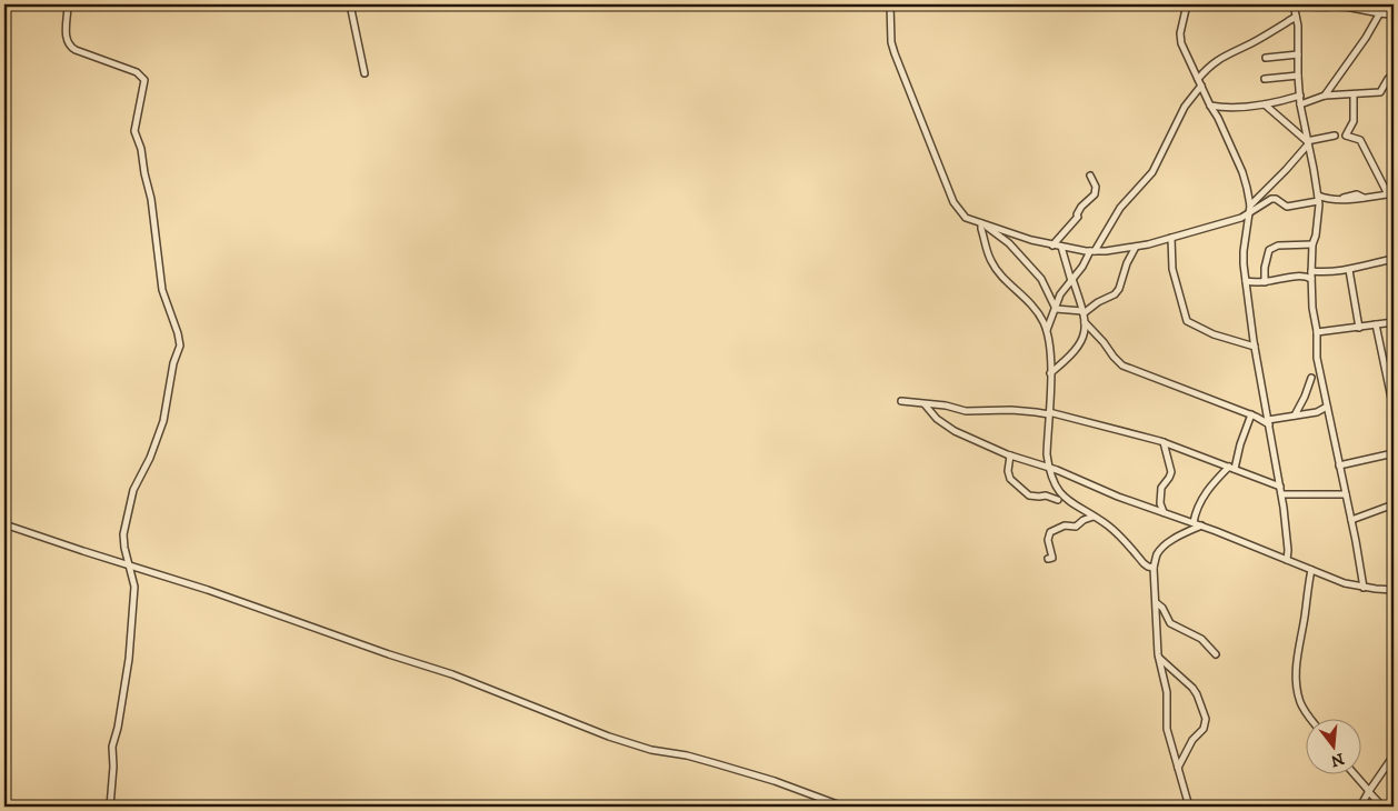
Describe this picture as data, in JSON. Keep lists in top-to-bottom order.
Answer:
{
  "north": "bottom"
}
